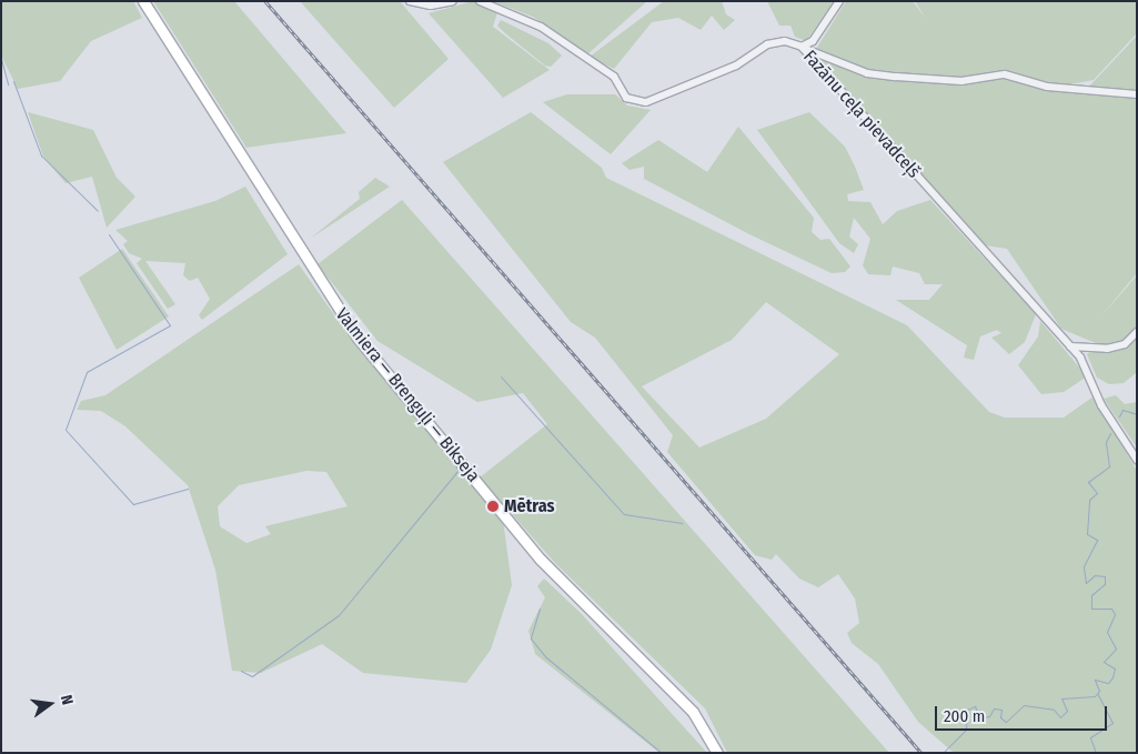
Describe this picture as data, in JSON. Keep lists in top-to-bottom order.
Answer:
{
  "streets": {
    "main road": ["Valmiera — Brenguļi — Bikseja"],
    "street": ["Fazānu ceļa pievadceļš"]
  },
  "places": ["Mētras"],
  "scale_bar": "200 m",
  "north": "right"
}
